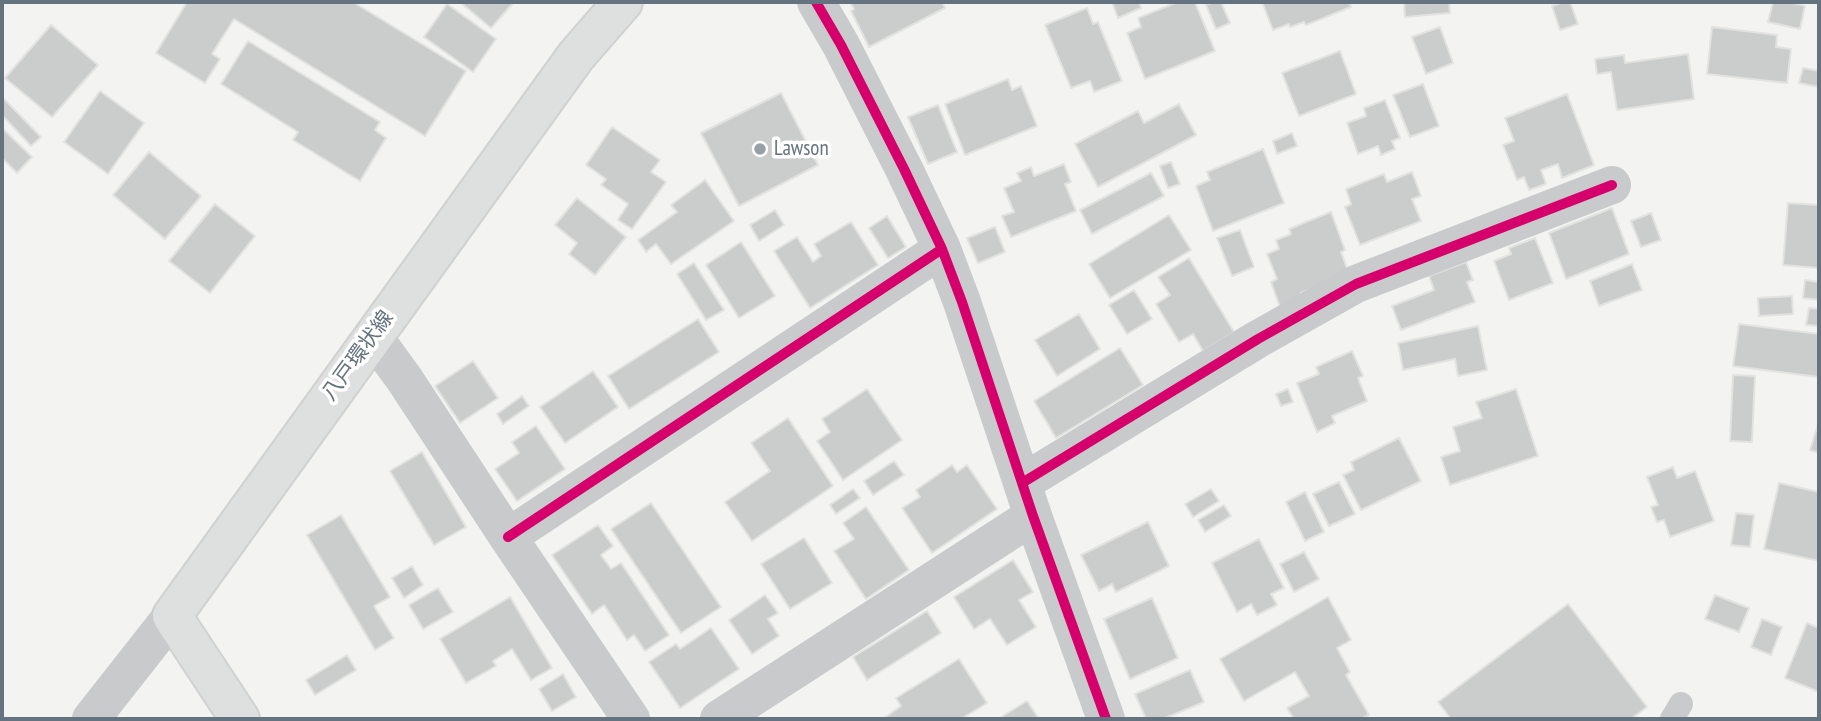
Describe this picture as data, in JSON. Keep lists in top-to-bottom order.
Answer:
{
  "streets": {
    "main road": ["八戸環状線"]
  },
  "places": ["Lawson"]
}
